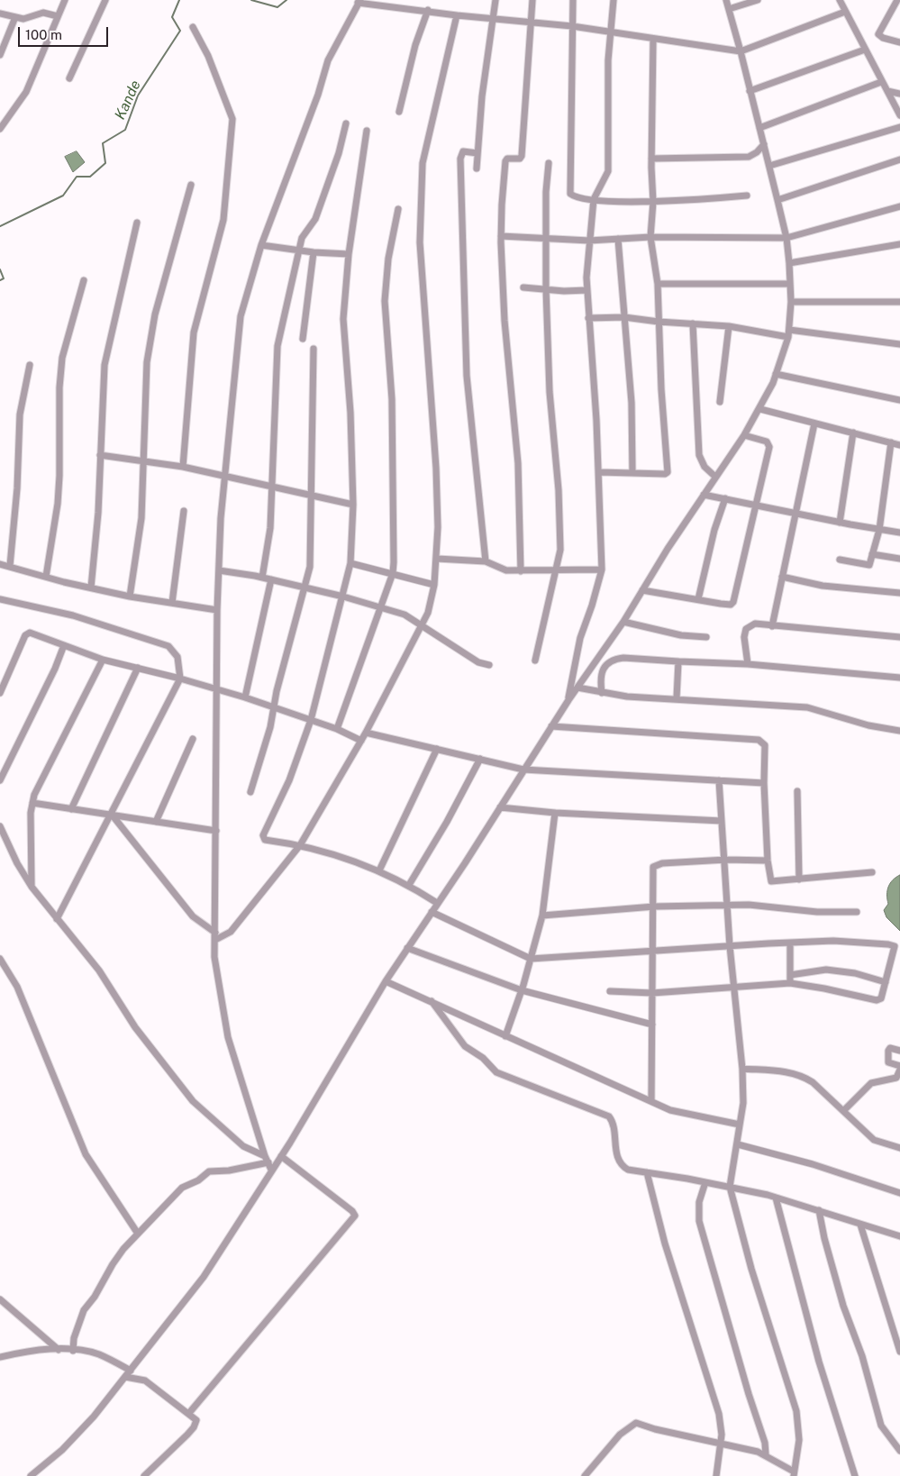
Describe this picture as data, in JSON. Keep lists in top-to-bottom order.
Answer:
{
  "water": ["Kande"],
  "scale_bar": "100 m"
}
